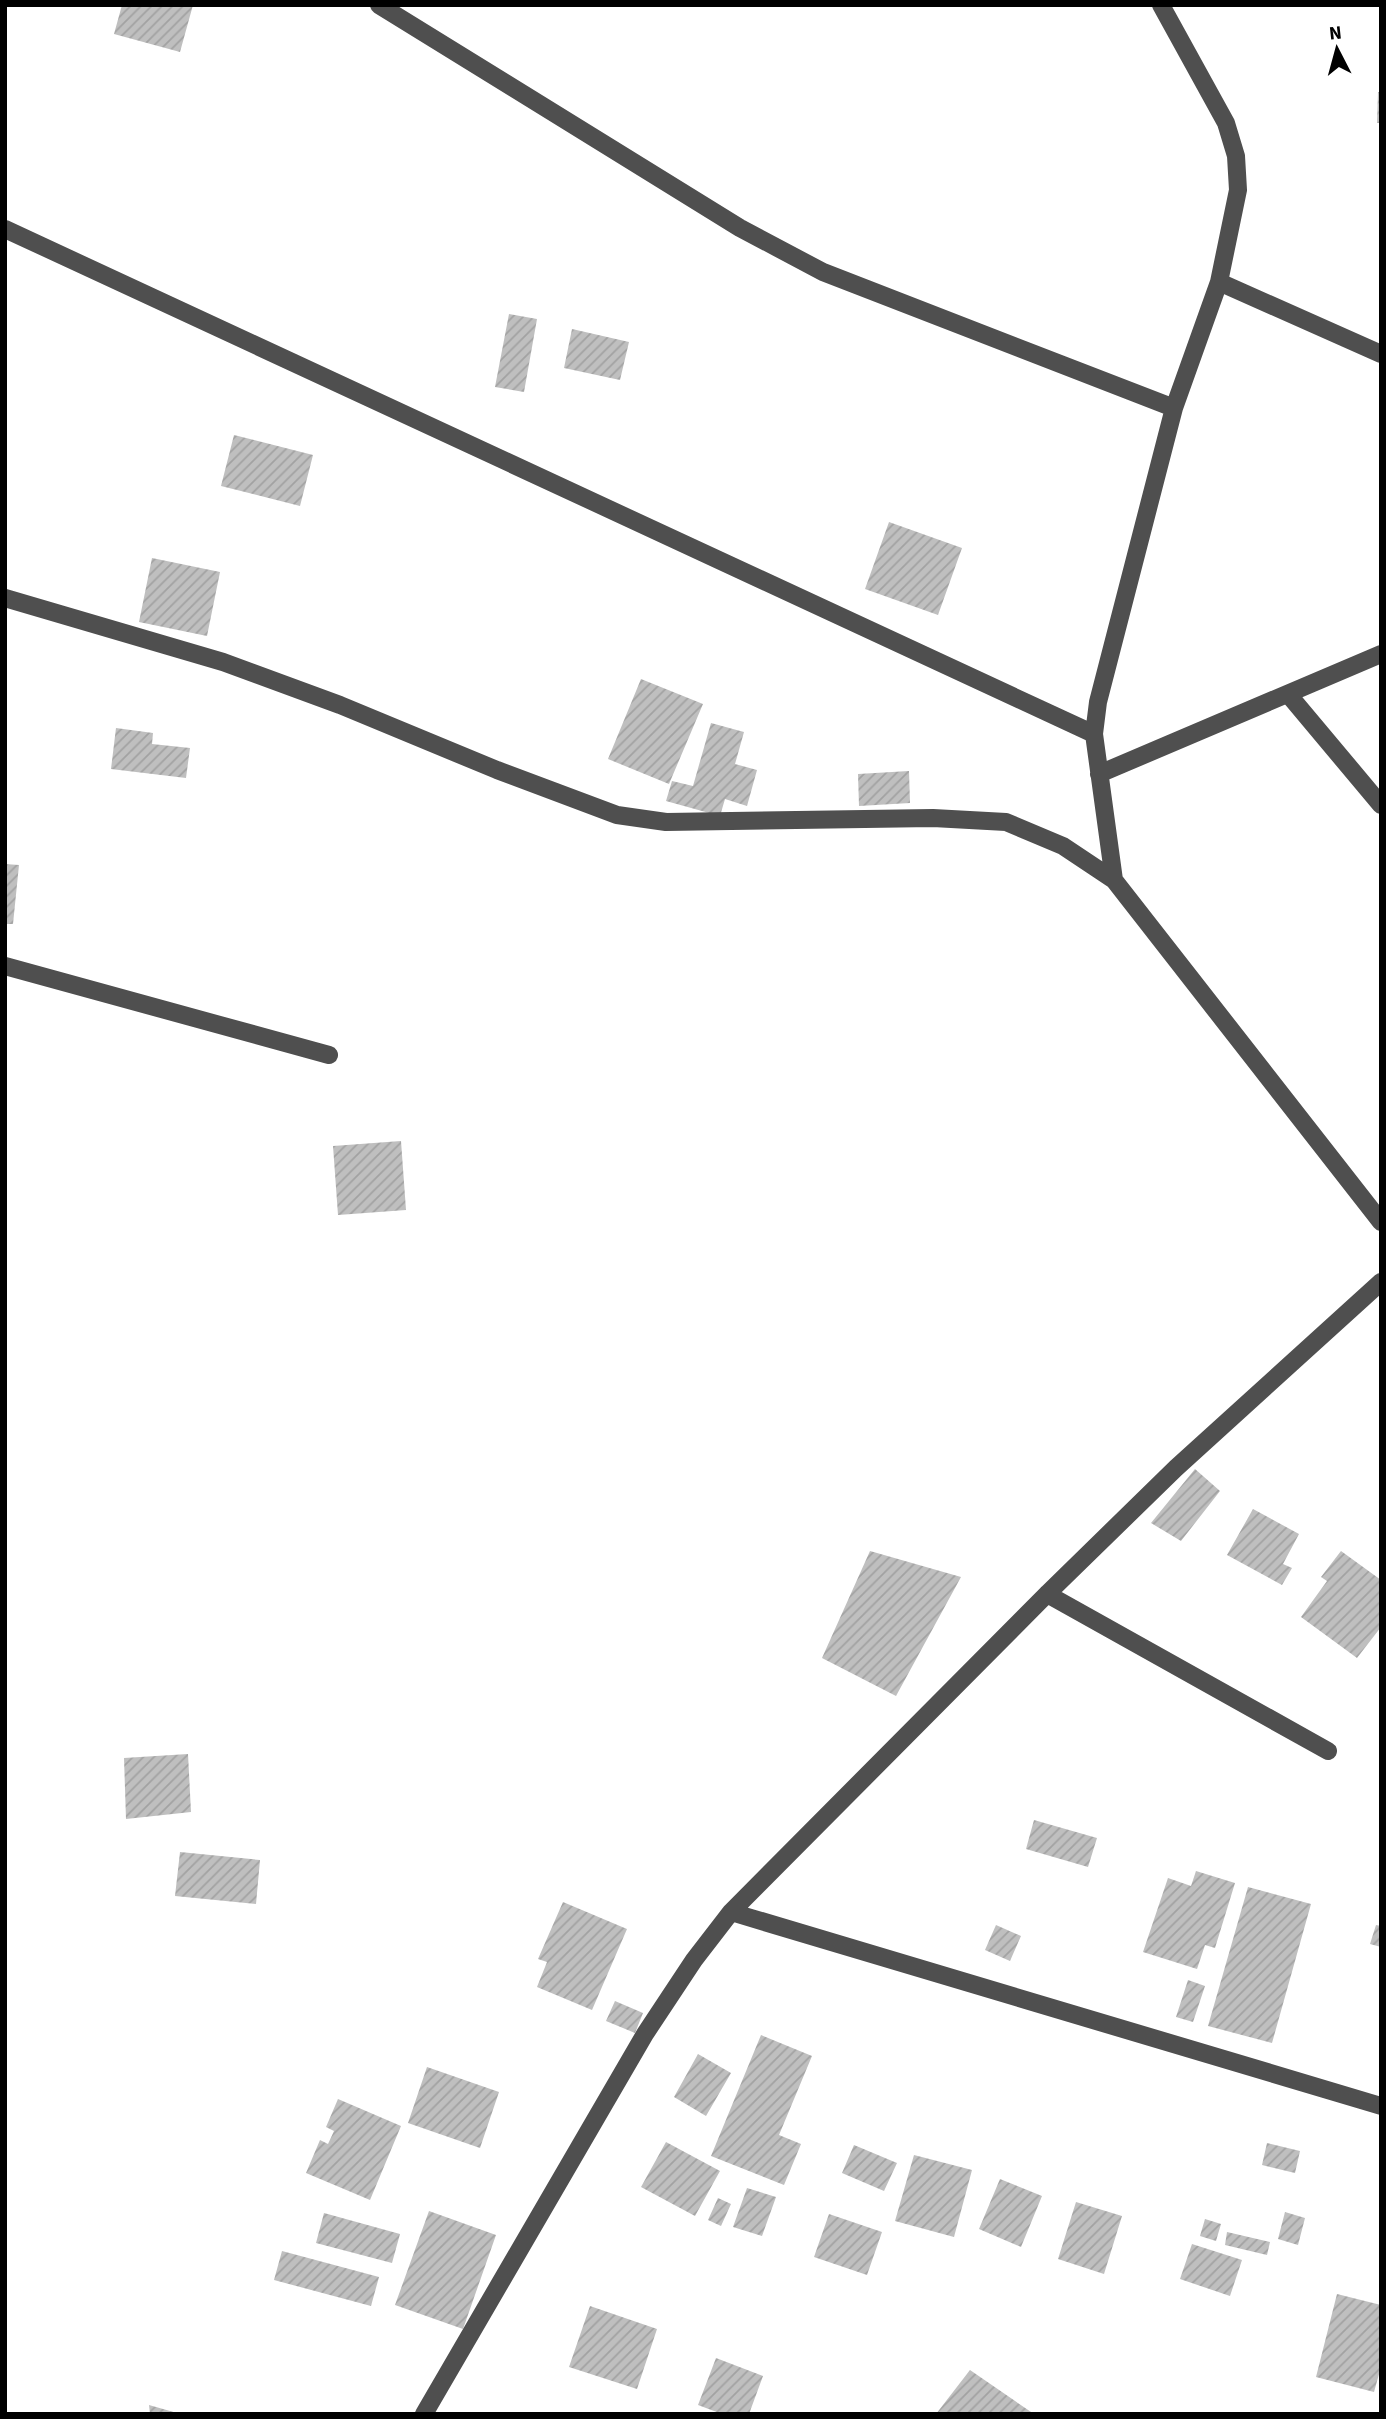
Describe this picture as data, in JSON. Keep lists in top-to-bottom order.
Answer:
{
  "north": "top"
}
